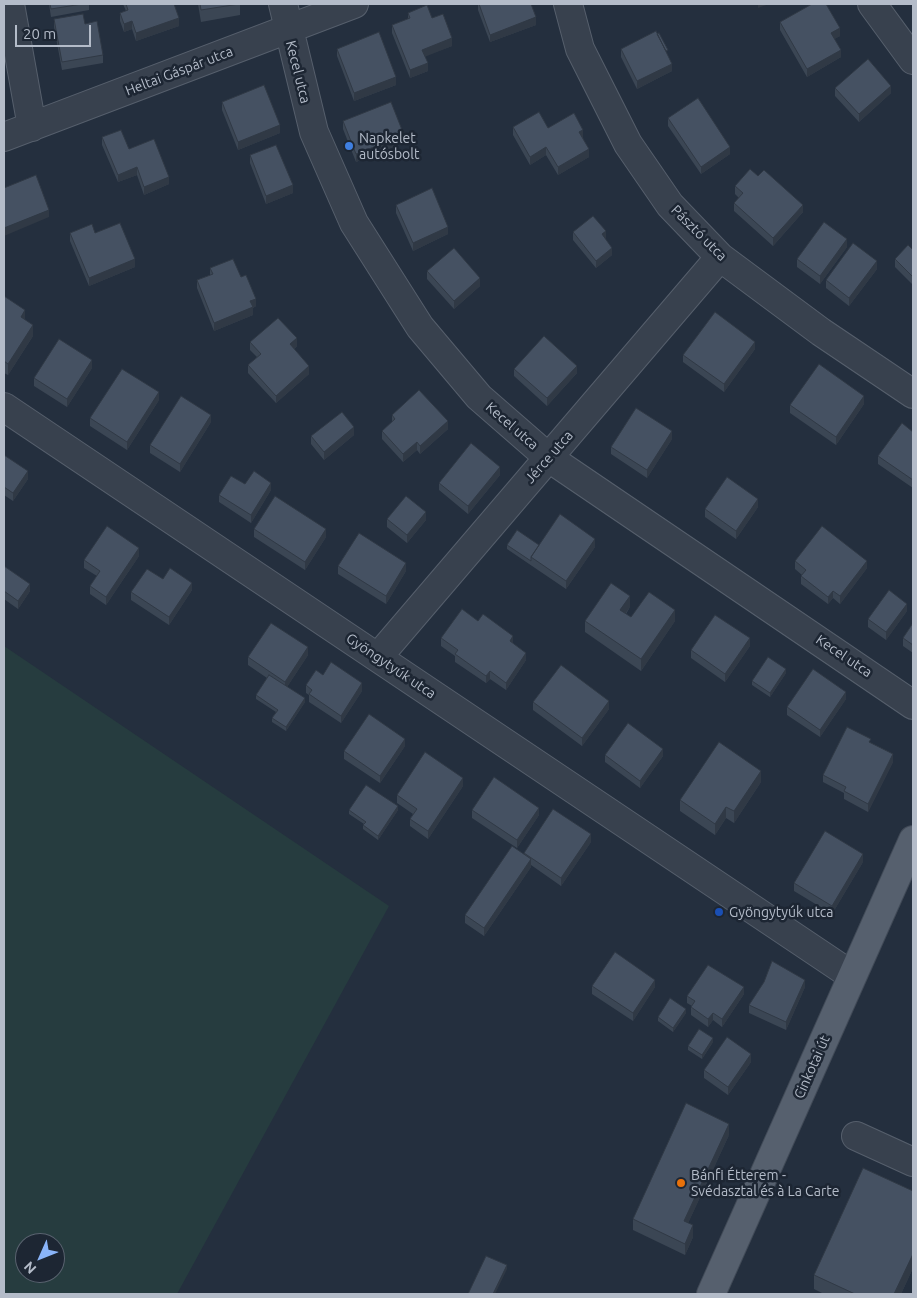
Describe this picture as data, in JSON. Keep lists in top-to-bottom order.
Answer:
{
  "streets": {
    "main road": ["Cinkotai út"],
    "street": [
      "Heltai Gáspár utca",
      "Kecel utca",
      "Pásztó utca",
      "Jérce utca",
      "Gyöngytyúk utca"
    ]
  },
  "crossings": [
    ["Heltai Gáspár utca", "Kecel utca"],
    ["Kecel utca", "Jérce utca"],
    ["Pásztó utca", "Jérce utca"],
    ["Jérce utca", "Gyöngytyúk utca"],
    ["Gyöngytyúk utca", "Cinkotai út"]
  ],
  "places": ["Napkelet autósbolt", "Gyöngytyúk utca", "Bánfi Étterem - Svédasztal és à La Carte"],
  "scale_bar": "20 m",
  "north": "bottom left"
}
